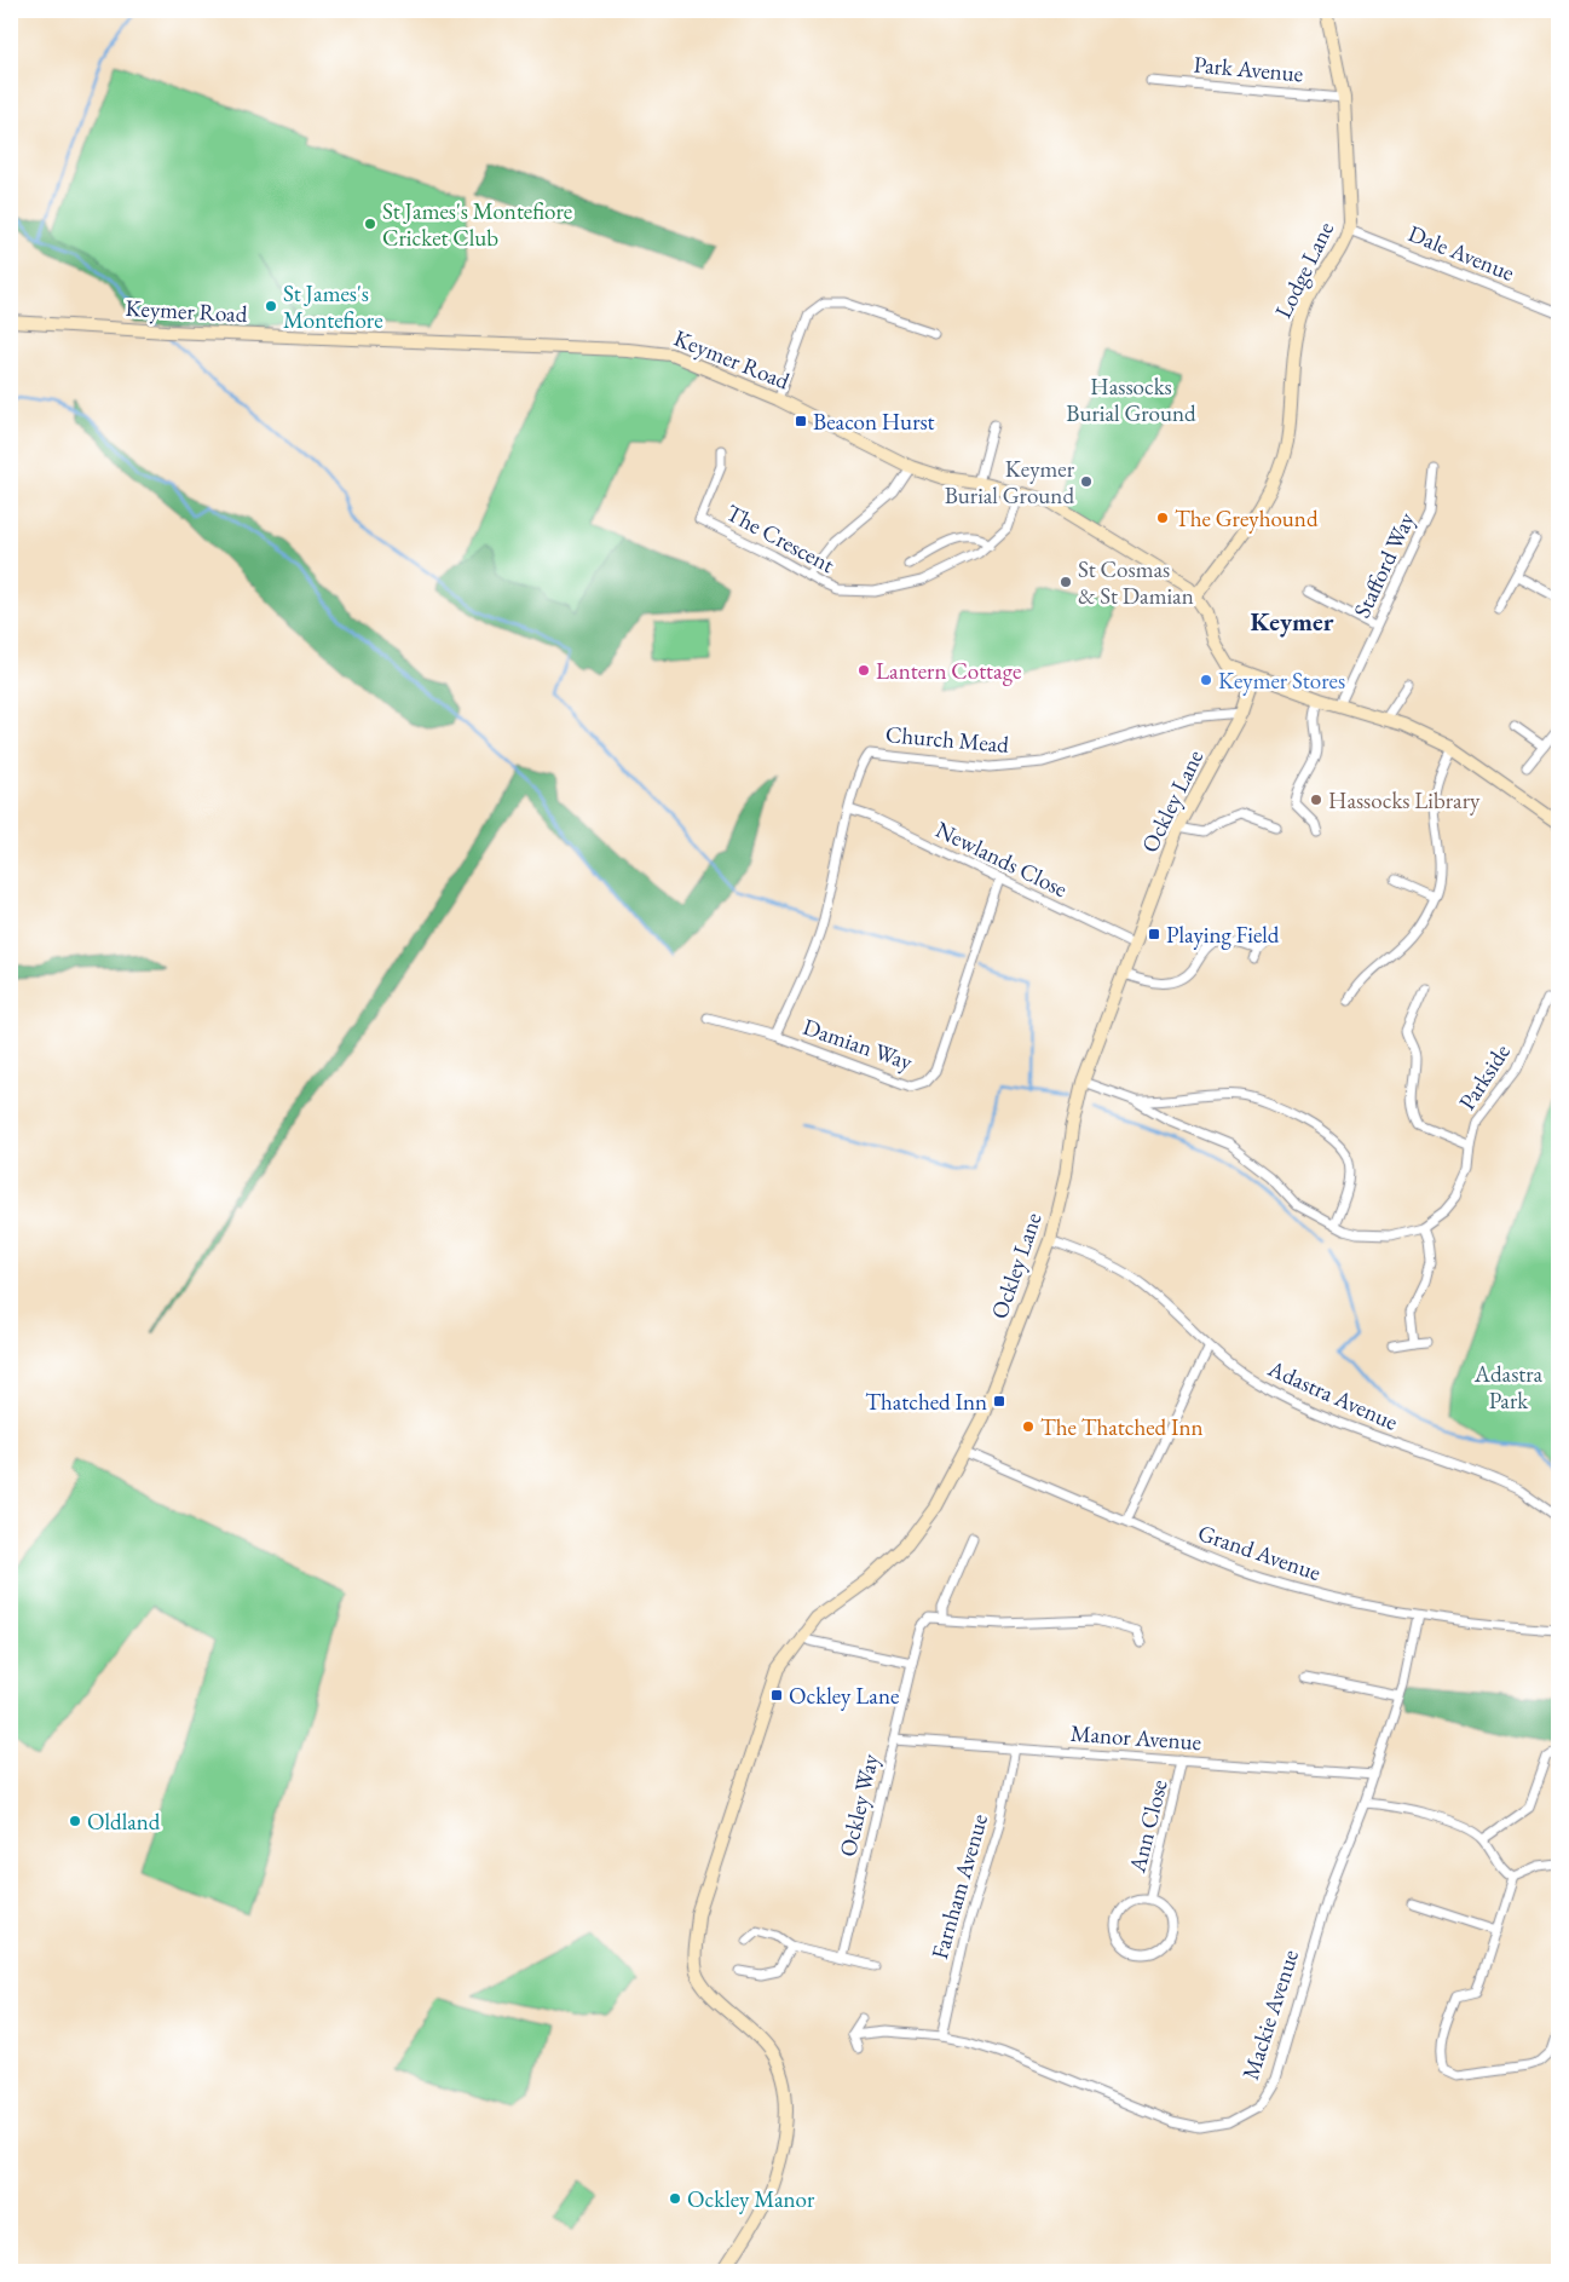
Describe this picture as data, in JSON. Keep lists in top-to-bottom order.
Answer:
{
  "streets": {
    "street": [
      "Park Avenue",
      "Dale Avenue",
      "Lodge Lane",
      "Keymer Road",
      "The Crescent",
      "Stafford Way",
      "Church Mead",
      "Ockley Lane",
      "Newlands Close",
      "Damian Way",
      "Parkside",
      "Adastra Avenue",
      "Grand Avenue",
      "Manor Avenue",
      "Ockley Way",
      "Ann Close",
      "Farnham Avenue",
      "Mackie Avenue"
    ]
  },
  "crossings": [
    ["Park Avenue", "Lodge Lane"],
    ["Dale Avenue", "Lodge Lane"],
    ["Lodge Lane", "Keymer Road"],
    ["Keymer Road", "The Crescent"],
    ["Keymer Road", "Stafford Way"],
    ["Keymer Road", "Ockley Lane"],
    ["Church Mead", "Ockley Lane"],
    ["Church Mead", "Newlands Close"],
    ["Church Mead", "Damian Way"],
    ["Ockley Lane", "Newlands Close"],
    ["Ockley Lane", "Adastra Avenue"],
    ["Ockley Lane", "Grand Avenue"],
    ["Newlands Close", "Damian Way"],
    ["Grand Avenue", "Mackie Avenue"],
    ["Manor Avenue", "Ockley Way"],
    ["Manor Avenue", "Ann Close"],
    ["Manor Avenue", "Farnham Avenue"],
    ["Manor Avenue", "Mackie Avenue"],
    ["Farnham Avenue", "Mackie Avenue"]
  ],
  "districts": ["Keymer"],
  "parks": ["Hassocks Burial Ground", "Adastra Park"],
  "places": {
    "other": [
      "St James's Montefiore Cricket Club",
      "St James's Montefiore",
      "Keymer Burial Ground",
      "The Greyhound",
      "St Cosmas & St Damian",
      "Lantern Cottage",
      "Keymer Stores",
      "Hassocks Library",
      "The Thatched Inn",
      "Oldland",
      "Ockley Manor"
    ],
    "transit": [
      "Beacon Hurst",
      "Playing Field",
      "Thatched Inn",
      "Ockley Lane"
    ]
  }
}
